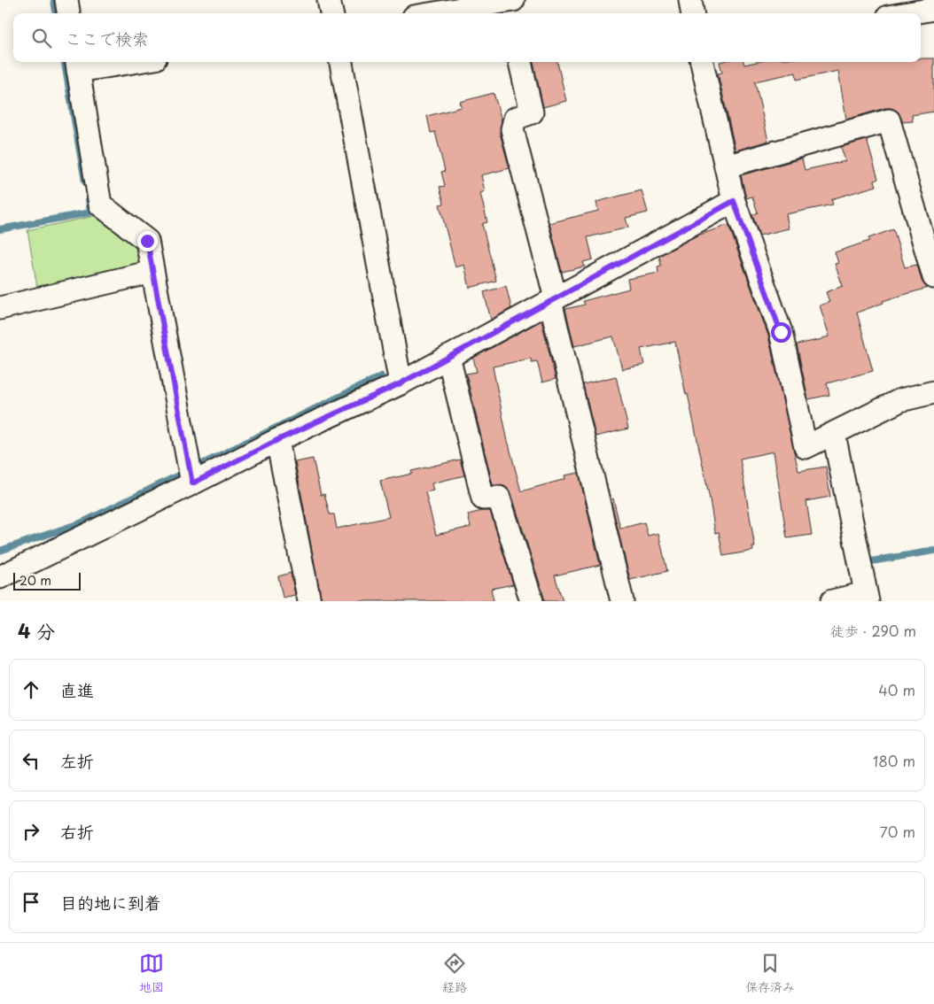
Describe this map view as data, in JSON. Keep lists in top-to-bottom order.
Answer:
{
  "scale_bar": "20 m",
  "page": {
    "search": "ここで検索",
    "scale": "20 m",
    "heading": ["4 分", "徒歩 · 290 m"],
    "list": [
      ["直進", "40 m"],
      ["左折", "180 m"],
      ["右折", "70 m"],
      "目的地に到着"
    ],
    "nav": ["地図", "経路", "保存済み"]
  }
}
